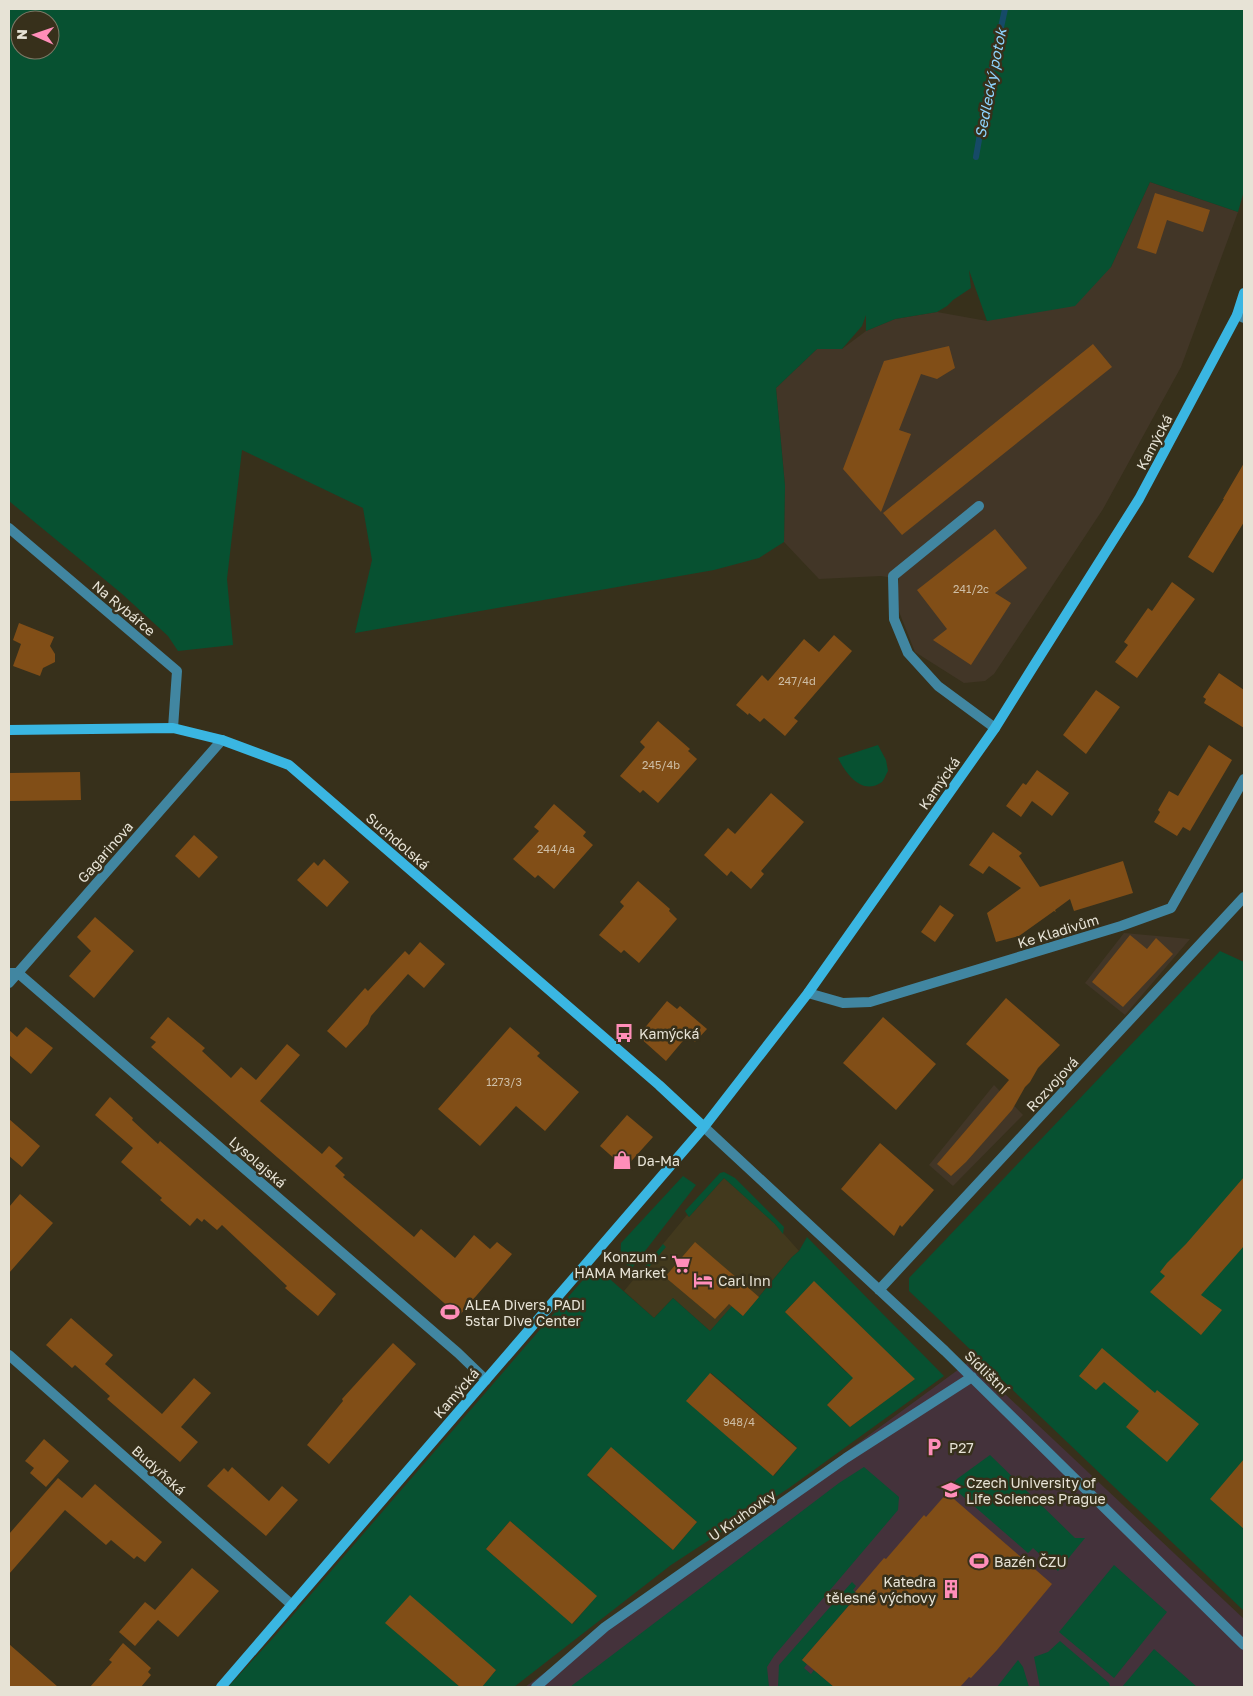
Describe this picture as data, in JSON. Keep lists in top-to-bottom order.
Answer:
{
  "streets": {
    "main road": ["Kamýcká", "Suchdolská"],
    "street": [
      "Na Rybářce",
      "Gagarinova",
      "Ke Kladivům",
      "Rozvojová",
      "Lysolajská",
      "Sídlištní",
      "Budyňská",
      "U Kruhovky"
    ]
  },
  "crossings": [
    ["Kamýcká", "Suchdolská"],
    ["Kamýcká", "Ke Kladivům"],
    ["Kamýcká", "Lysolajská"],
    ["Kamýcká", "Sídlištní"],
    ["Kamýcká", "Budyňská"],
    ["Na Rybářce", "Suchdolská"],
    ["Suchdolská", "Gagarinova"],
    ["Suchdolská", "Sídlištní"],
    ["Gagarinova", "Lysolajská"],
    ["Rozvojová", "Sídlištní"],
    ["Sídlištní", "U Kruhovky"]
  ],
  "water": ["Sedlecký potok"],
  "places": {
    "bus stop": ["Kamýcká"],
    "shop": ["Da-Ma"],
    "supermarket": ["Konzum - HAMA Market"],
    "hotel": ["Carl Inn"],
    "sports": ["ALEA Divers, PADI 5star Dive Center", "Bazén ČZU"],
    "parking": ["P27"],
    "school or university": ["Czech University of Life Sciences Prague"],
    "building": ["Katedra tělesné výchovy"]
  },
  "house_numbers": [
    "241/2c",
    "247/4d",
    "245/4b",
    "244/4a",
    "1273/3",
    "948/4"
  ],
  "north": "left"
}
